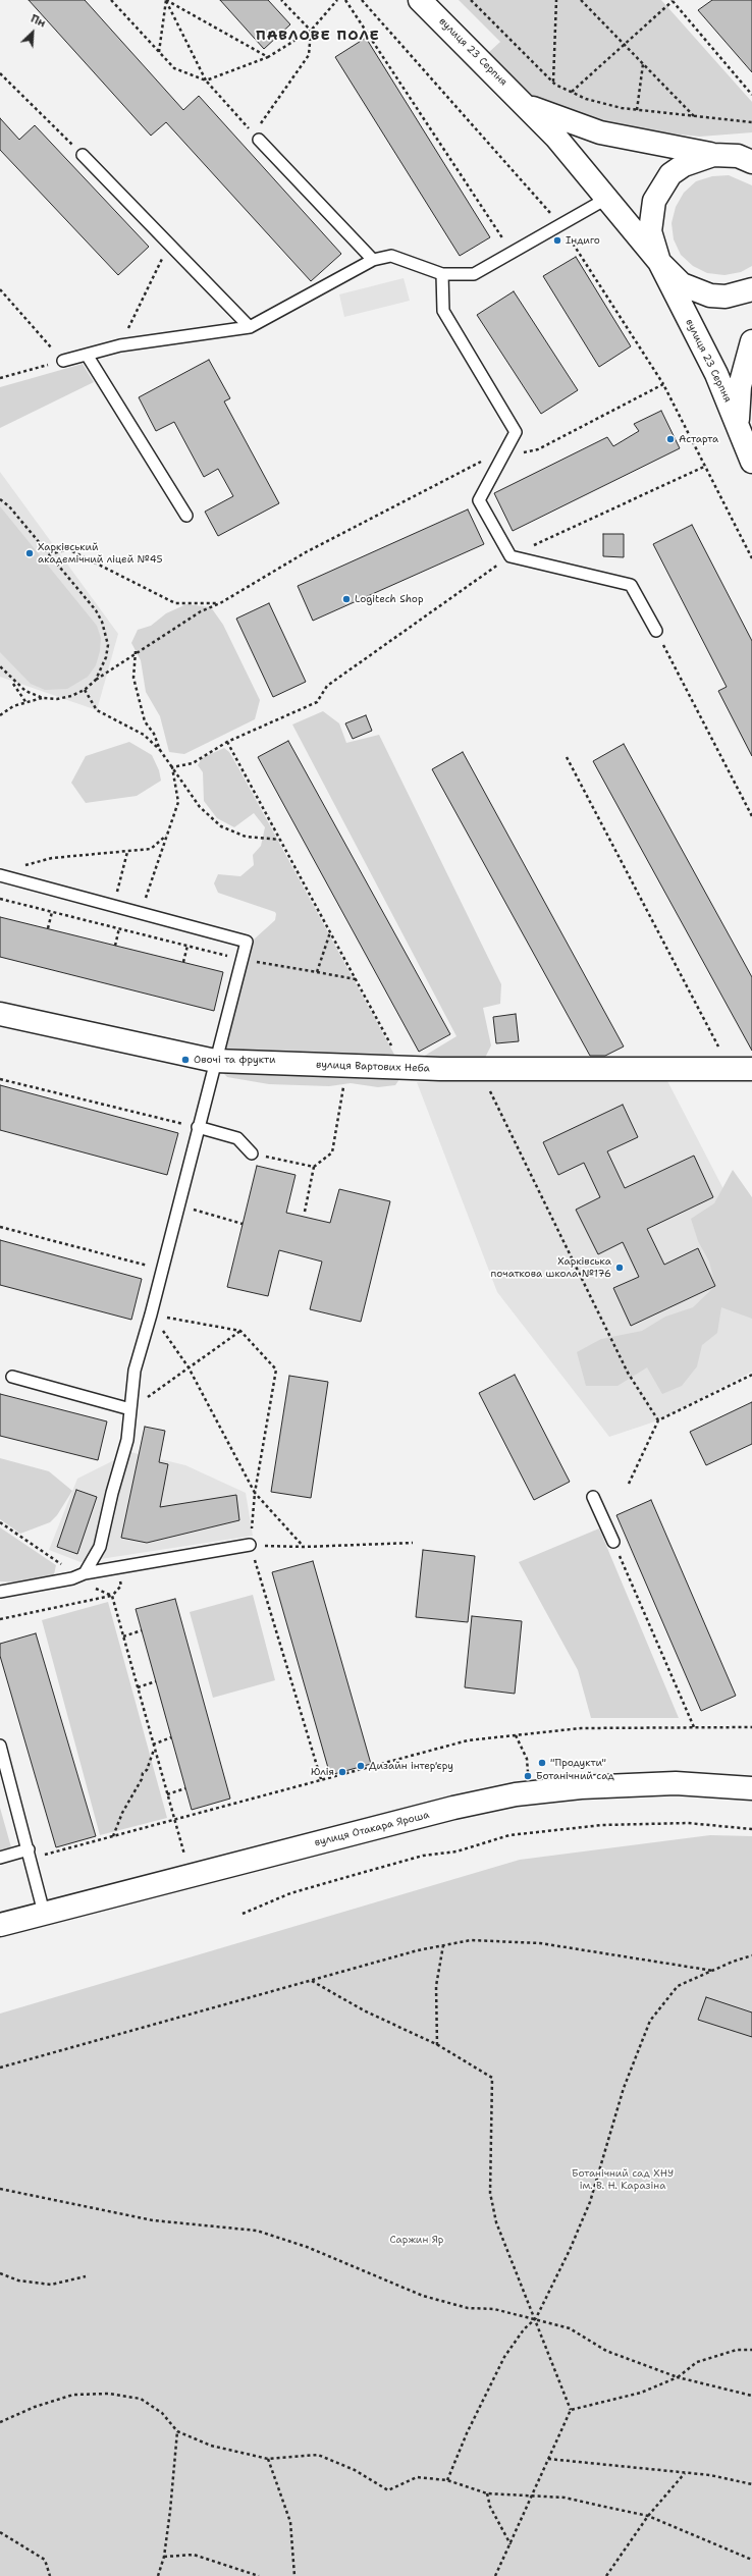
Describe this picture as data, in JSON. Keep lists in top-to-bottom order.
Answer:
{
  "streets": {
    "street": ["вулиця 23 Серпня", "вулиця Вартових Неба", "вулиця Отакара Яроша"]
  },
  "districts": ["ПАВЛОВЕ ПОЛЕ"],
  "parks": ["Ботанічний сад ХНУ ім. В. Н. Каразіна", "Саржин Яр"],
  "places": [
    "Індиго",
    "Астарта",
    "Харківський академічний ліцей №45",
    "Logitech Shop",
    "Овочі та фрукти",
    "Харківська початкова школа №176",
    "\"Продукти\"",
    "Дизайн інтер'єру",
    "Юлія",
    "Ботанічний сад"
  ],
  "north": "top right"
}
